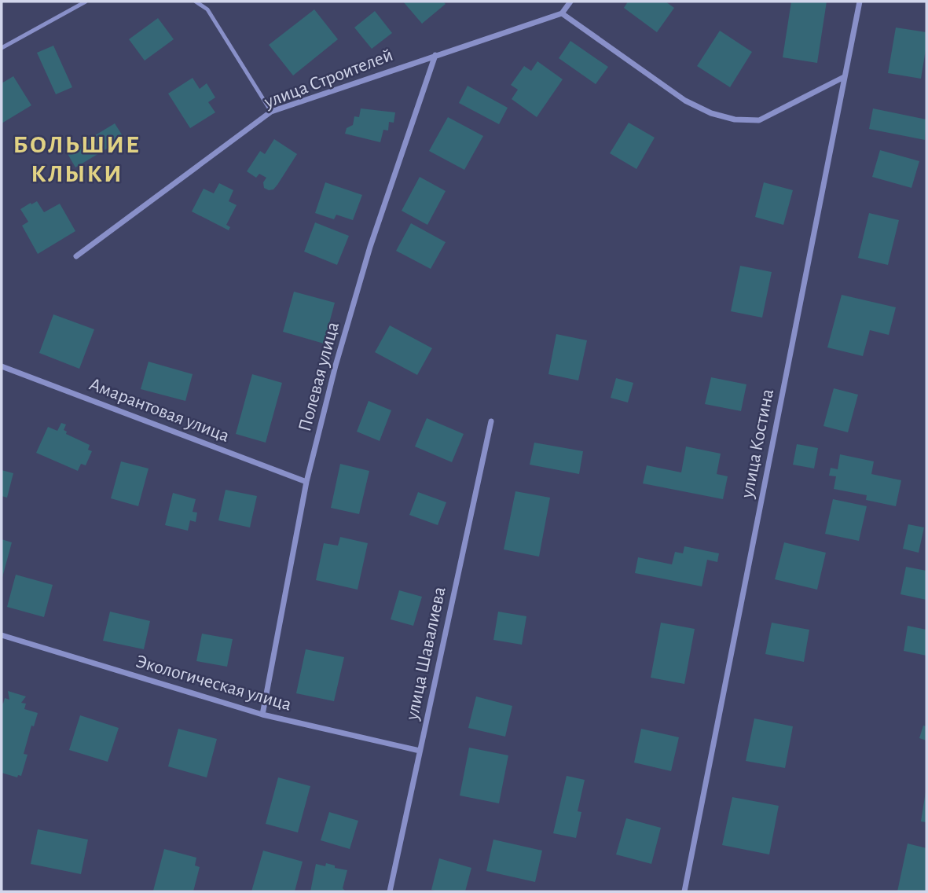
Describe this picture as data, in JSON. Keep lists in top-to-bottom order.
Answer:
{
  "streets": {
    "street": [
      "улица Строителей",
      "Полевая улица",
      "Амарантовая улица",
      "улица Костина",
      "улица Шавалиева",
      "Экологическая улица"
    ]
  },
  "crossings": [
    ["улица Строителей", "Полевая улица"],
    ["Полевая улица", "Амарантовая улица"],
    ["Полевая улица", "Экологическая улица"],
    ["улица Шавалиева", "Экологическая улица"]
  ],
  "districts": ["БОЛЬШИЕ КЛЫКИ"]
}
